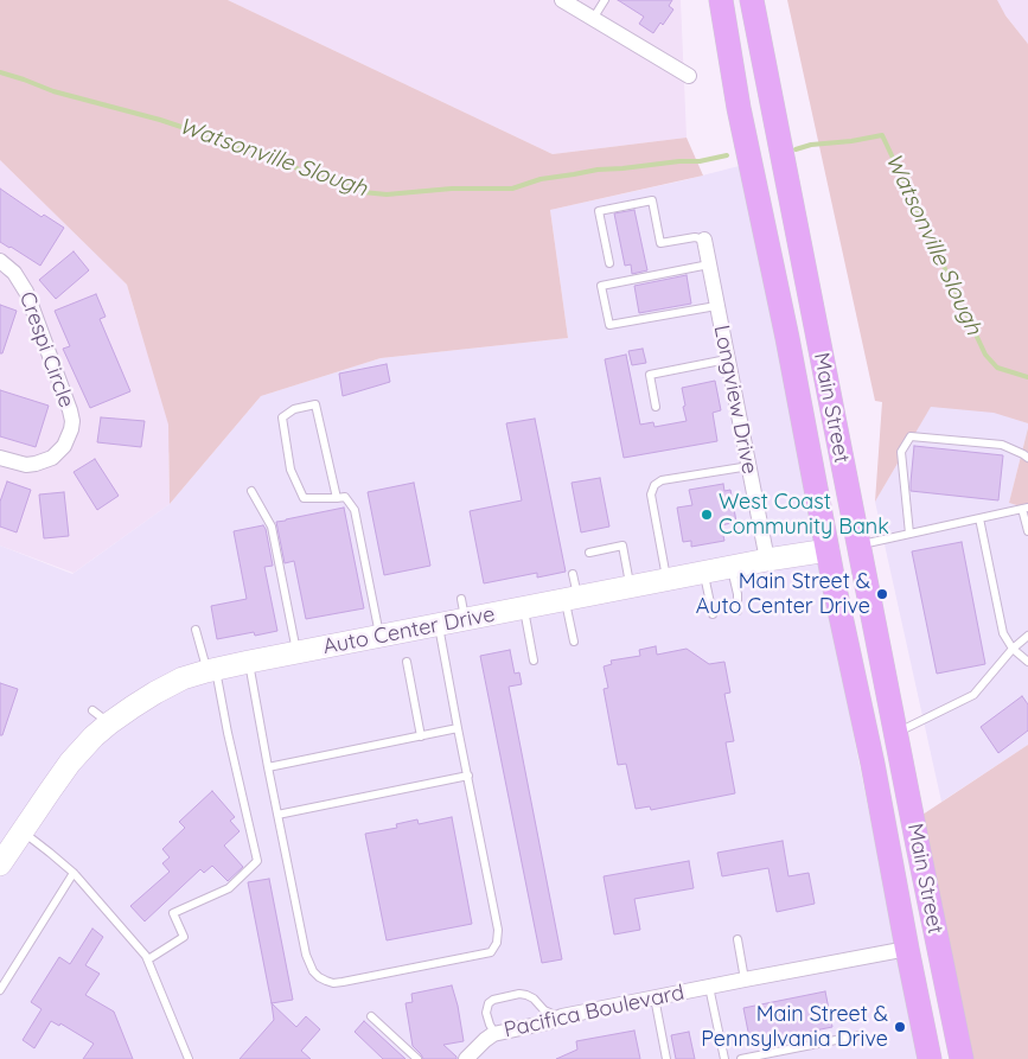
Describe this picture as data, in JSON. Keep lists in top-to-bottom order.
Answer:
{
  "streets": {
    "main road": ["Main Street", "Auto Center Drive"],
    "street": ["Crespi Circle", "Longview Drive", "Pacifica Boulevard"]
  },
  "crossings": [
    ["Longview Drive", "Auto Center Drive"],
    ["Main Street", "Auto Center Drive"],
    ["Main Street", "Pacifica Boulevard"]
  ],
  "water": ["Watsonville Slough"],
  "places": ["West Coast Community Bank", "Main Street & Auto Center Drive", "Main Street & Pennsylvania Drive"]
}
